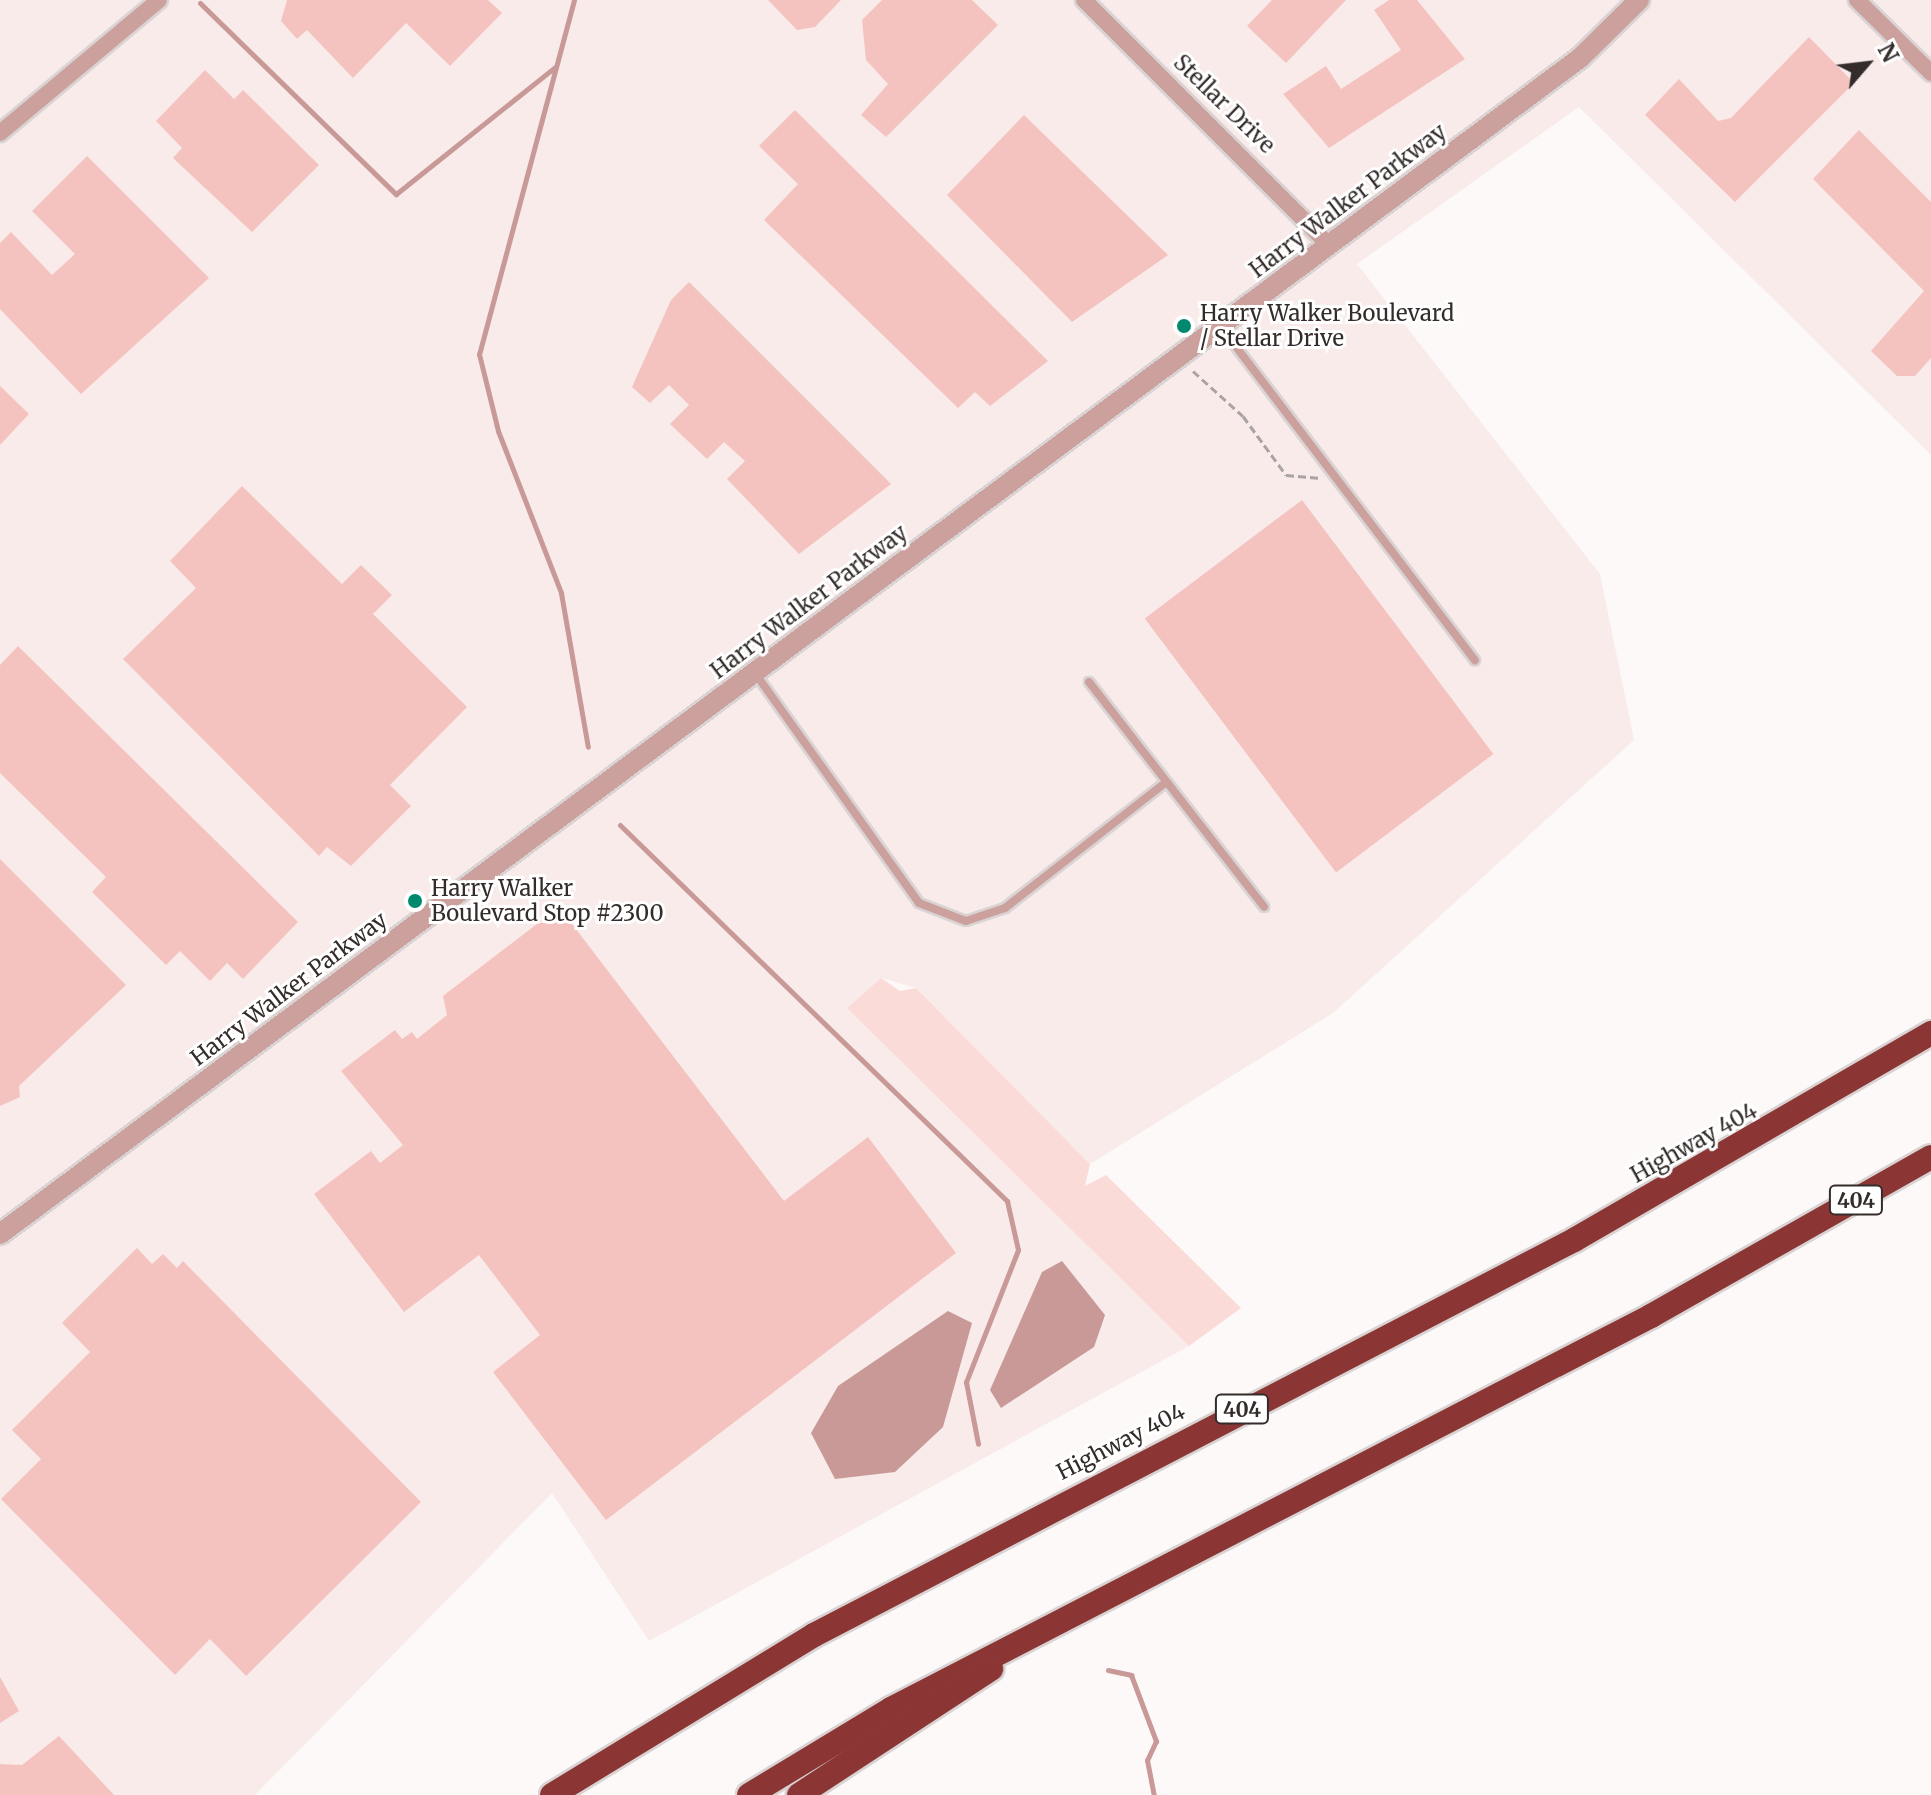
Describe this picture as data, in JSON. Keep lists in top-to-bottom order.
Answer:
{
  "streets": {
    "highway": ["Highway 404", "404"],
    "street": ["Stellar Drive", "Harry Walker Parkway"]
  },
  "crossings": [
    ["Stellar Drive", "Harry Walker Parkway"]
  ],
  "places": ["Harry Walker Boulevard / Stellar Drive", "Harry Walker Boulevard Stop #2300"],
  "north": "top right"
}
